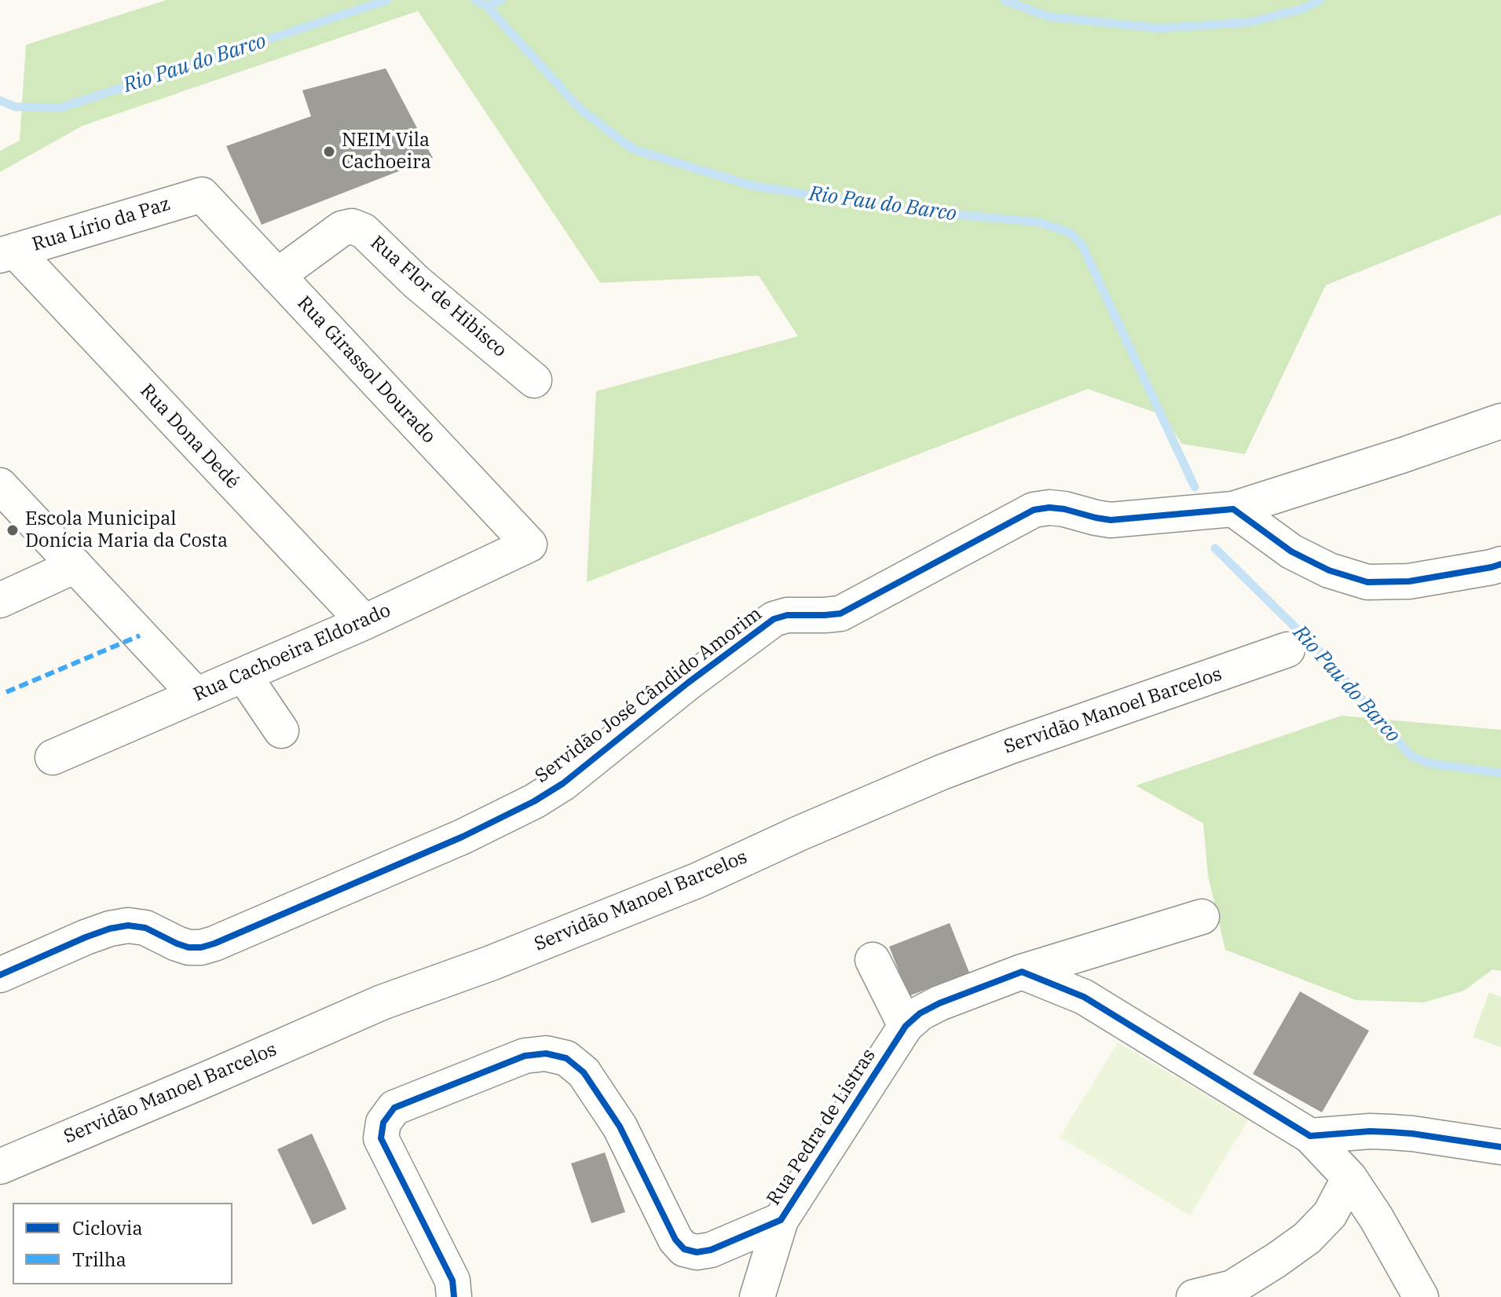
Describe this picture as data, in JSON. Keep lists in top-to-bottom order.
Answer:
{
  "streets": {
    "street": [
      "Rua Lírio da Paz",
      "Rua Flor de Hibisco",
      "Rua Girassol Dourado",
      "Rua Dona Dedé",
      "Rua Cachoeira Eldorado",
      "Servidão José Cândido Amorim",
      "Servidão Manoel Barcelos",
      "Rua Pedra de Listras"
    ]
  },
  "crossings": [
    ["Rua Lírio da Paz", "Rua Girassol Dourado"],
    ["Rua Lírio da Paz", "Rua Dona Dedé"],
    ["Rua Flor de Hibisco", "Rua Girassol Dourado"],
    ["Rua Girassol Dourado", "Rua Cachoeira Eldorado"],
    ["Rua Dona Dedé", "Rua Cachoeira Eldorado"]
  ],
  "water": ["Rio Pau do Barco"],
  "places": ["NEIM Vila Cachoeira", "Escola Municipal Donícia Maria da Costa"],
  "legend": ["Ciclovia", "Trilha"]
}
